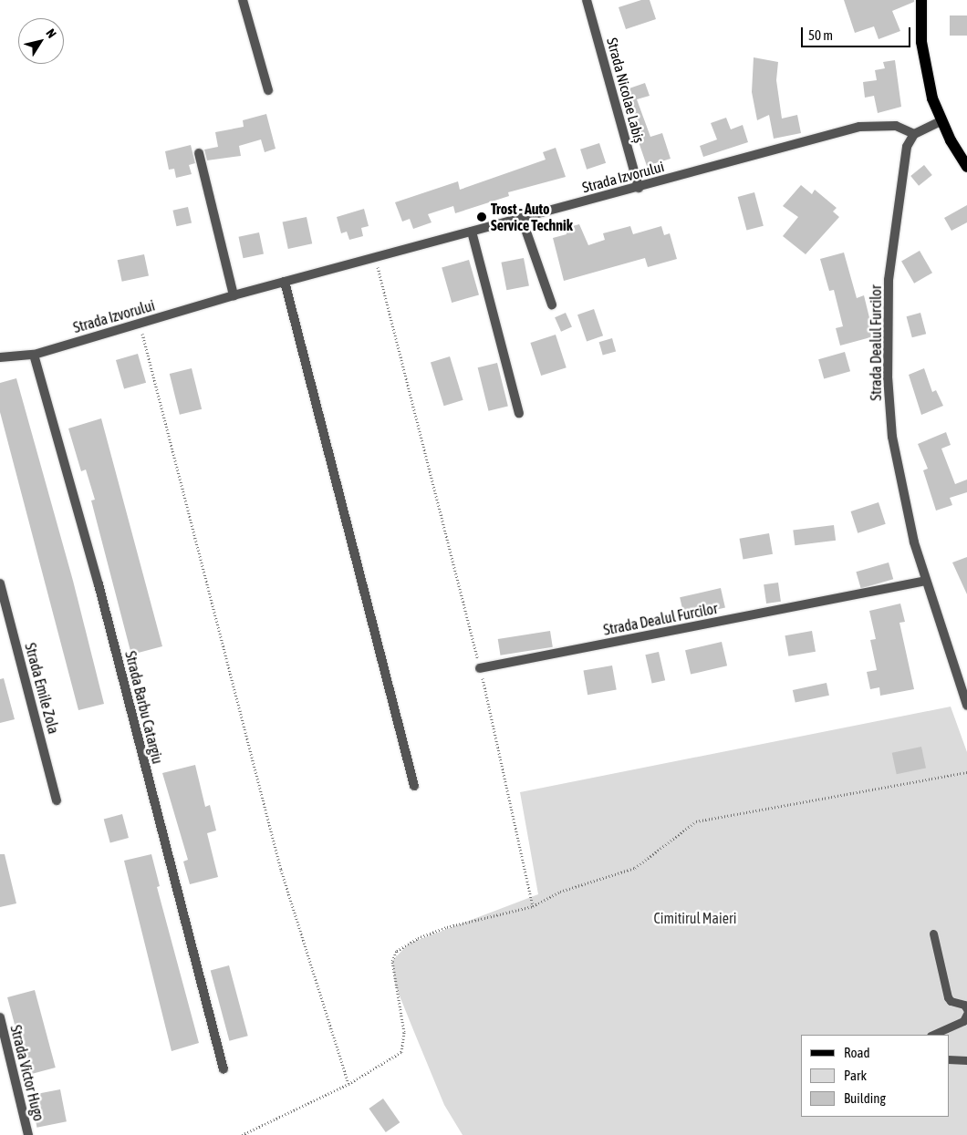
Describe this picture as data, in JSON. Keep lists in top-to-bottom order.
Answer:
{
  "streets": {
    "street": [
      "Strada Nicolae Labiș",
      "Strada Izvorului",
      "Strada Dealul Furcilor",
      "Strada Emile Zola",
      "Strada Barbu Catargiu",
      "Strada Victor Hugo"
    ]
  },
  "crossings": [
    ["Strada Nicolae Labiș", "Strada Izvorului"],
    ["Strada Izvorului", "Strada Dealul Furcilor"],
    ["Strada Izvorului", "Strada Barbu Catargiu"]
  ],
  "parks": ["Cimitirul Maieri"],
  "places": ["Trost - Auto Service Technik"],
  "legend": ["Road", "Park", "Building"],
  "scale_bar": "50 m",
  "north": "top right"
}
